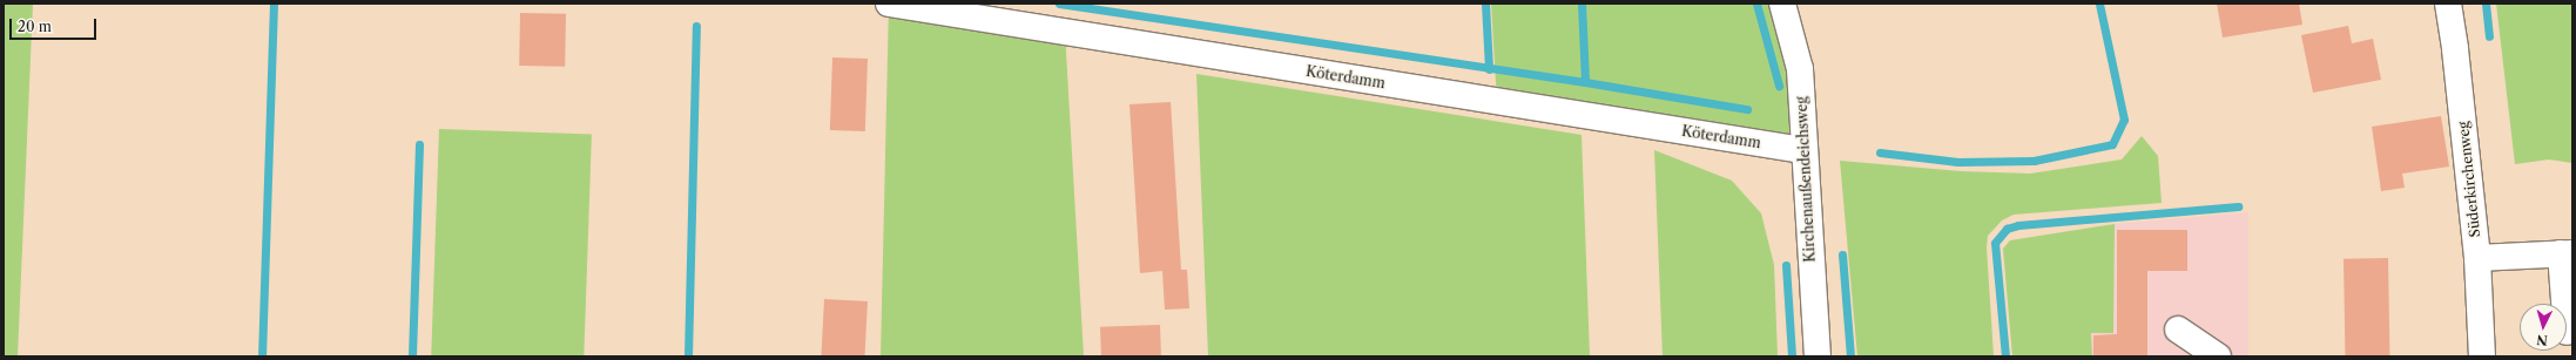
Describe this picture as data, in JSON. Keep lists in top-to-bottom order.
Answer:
{
  "streets": {
    "street": ["Köterdamm", "Kirchenaußendeichsweg", "Süderkirchenweg"]
  },
  "crossings": [
    ["Köterdamm", "Kirchenaußendeichsweg"]
  ],
  "scale_bar": "20 m",
  "north": "bottom"
}
